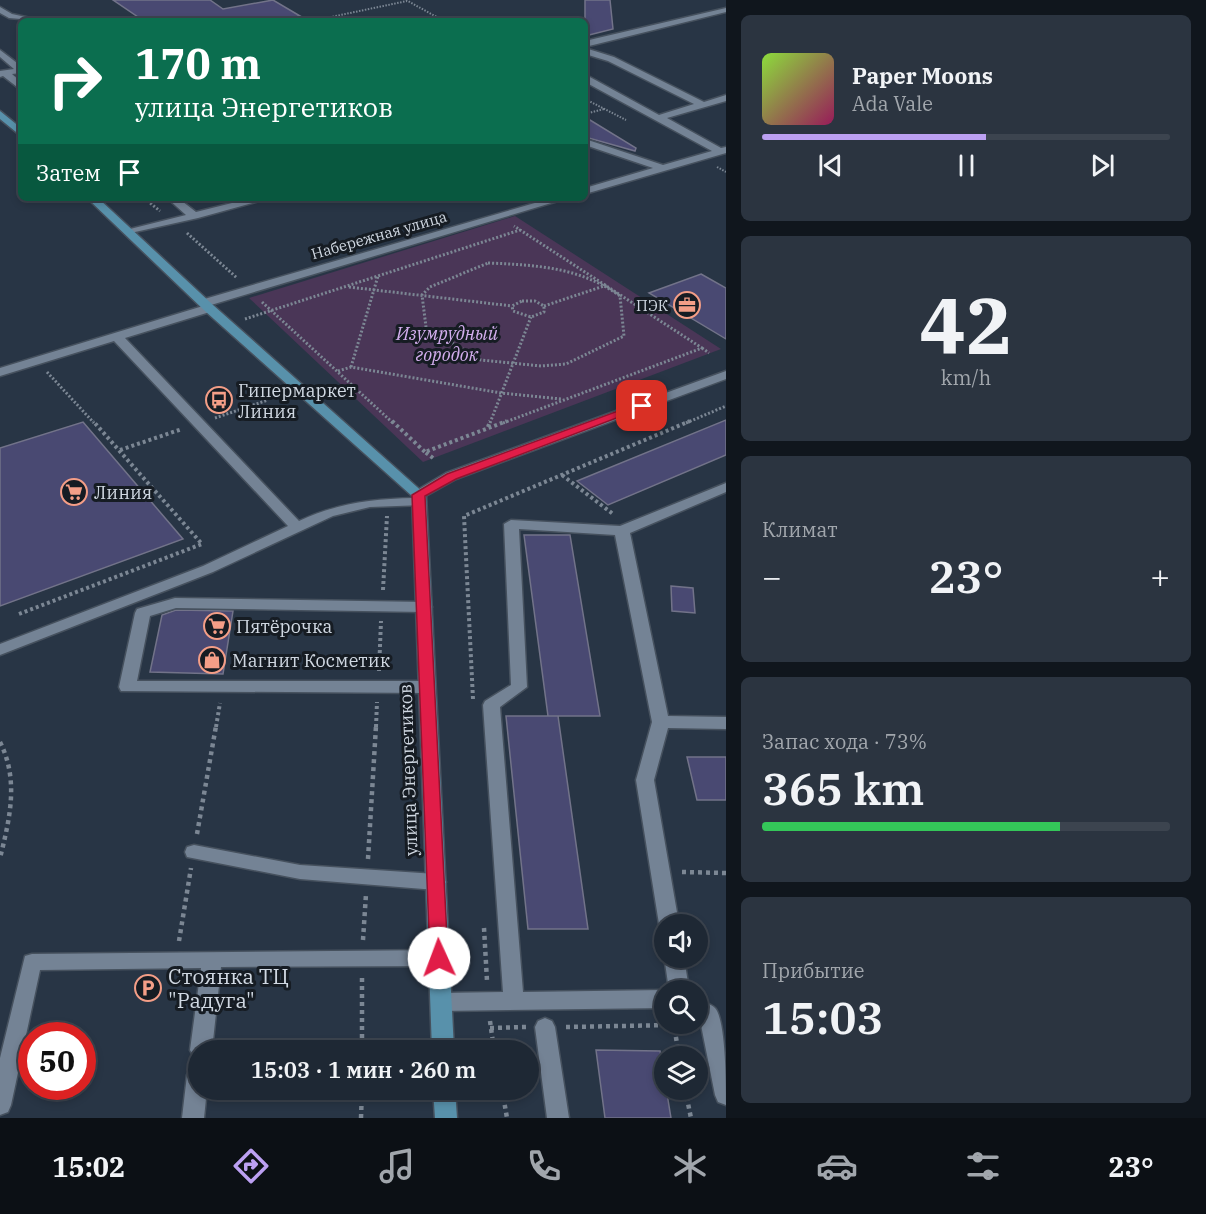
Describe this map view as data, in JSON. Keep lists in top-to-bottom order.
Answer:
{
  "streets": {
    "main road": ["улица Энергетиков"],
    "street": ["Набережная улица"]
  },
  "parks": ["Изумрудный городок"],
  "places": {
    "office": ["ПЭК"],
    "bus stop": ["Гипермаркет Линия"],
    "supermarket": ["Линия", "Пятёрочка"],
    "shop": ["Магнит Косметик"],
    "parking": ["Стоянка ТЦ \"Радуга\""]
  },
  "page": {
    "turn": ["170 m", "улица Энергетиков"],
    "song": ["Paper Moons", "Ada Vale"],
    "then": "Затем",
    "tile": [
      ["42", "km/h"],
      "Климат",
      ["Запас хода · 73%", "365 km"],
      ["Прибытие", "15:03"]
    ],
    "heat": ["−", "23°", "+"],
    "limit": "50",
    "trip": "15:03 · 1 мин · 260 m",
    "tabs": ["15:02", "23°"]
  }
}
